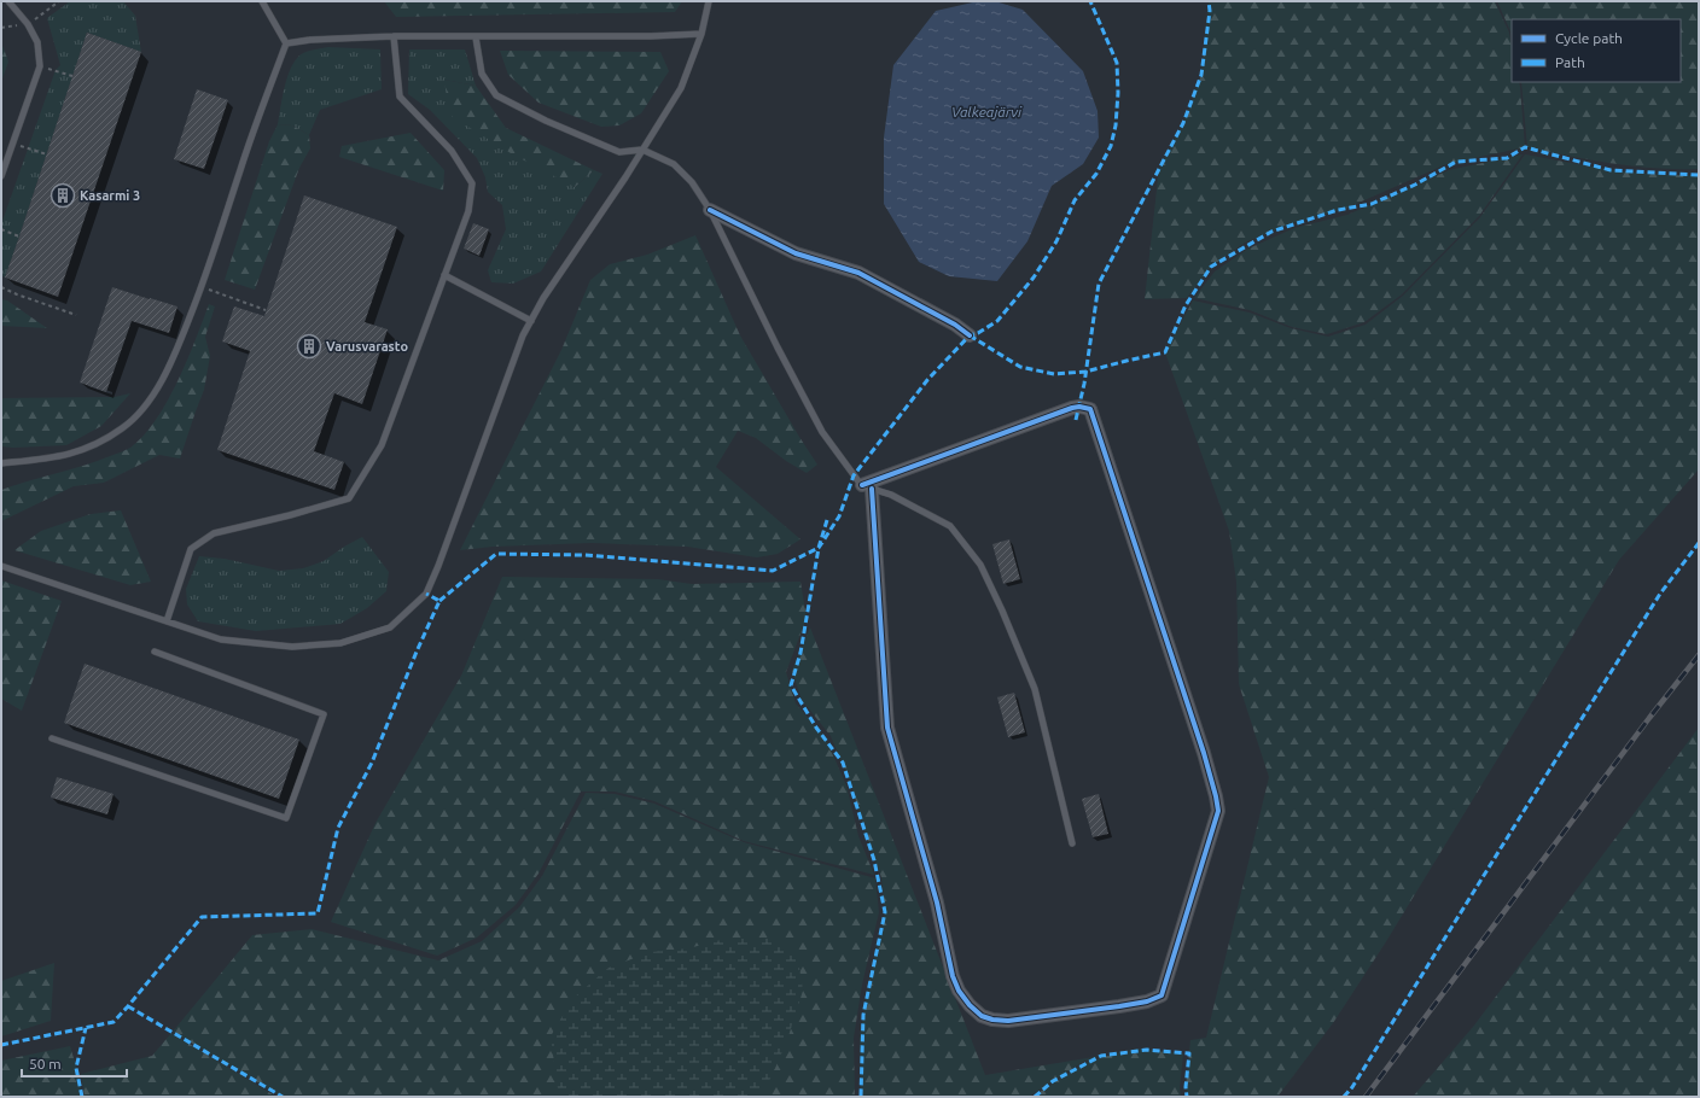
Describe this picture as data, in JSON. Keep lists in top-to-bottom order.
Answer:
{
  "water": ["Valkeajärvi"],
  "places": {
    "building": ["Kasarmi 3", "Varusvarasto"]
  },
  "legend": ["Cycle path", "Path"],
  "scale_bar": "50 m"
}
